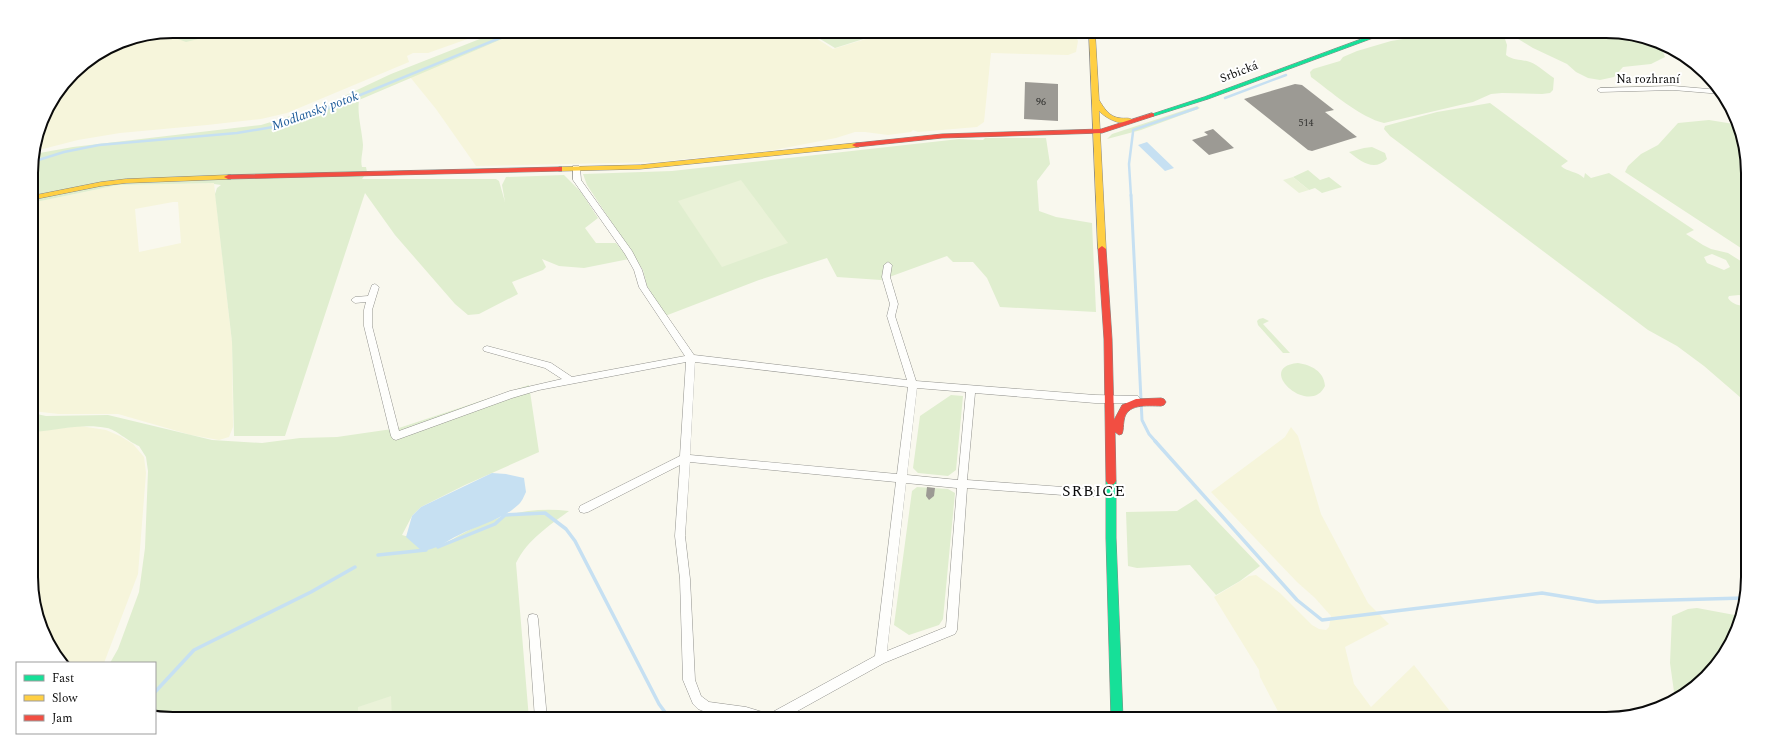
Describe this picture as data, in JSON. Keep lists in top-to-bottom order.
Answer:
{
  "streets": {
    "street": ["Srbická", "Na rozhraní"]
  },
  "districts": ["SRBICE"],
  "water": ["Modlanský potok"],
  "house_numbers": ["96", "514"],
  "legend": ["Fast", "Slow", "Jam"]
}
